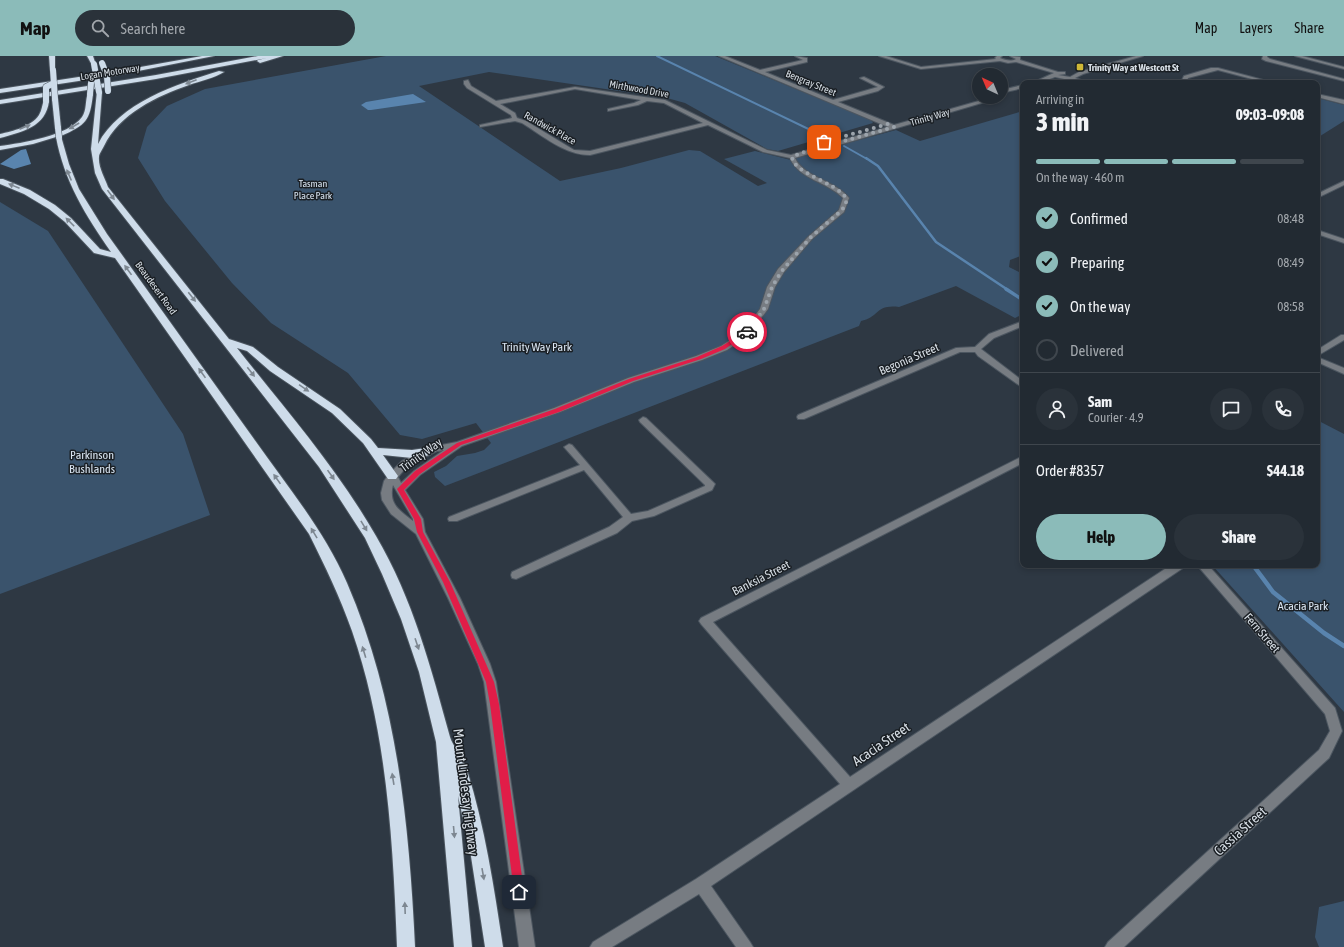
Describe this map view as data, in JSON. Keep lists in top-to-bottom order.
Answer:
{
  "streets": {
    "highway": ["Logan Motorway", "Beaudesert Road", "Mount Lindesay Highway"],
    "street": [
      "Bengray Street",
      "Mirthwood Drive",
      "Trinity Way",
      "Randwick Place",
      "Begonia Street",
      "Banksia Street",
      "Fern Street",
      "Acacia Street",
      "Cassia Street"
    ]
  },
  "crossings": [
    ["Bengray Street", "Trinity Way"],
    ["Mirthwood Drive", "Trinity Way"],
    ["Mirthwood Drive", "Randwick Place"],
    ["Beaudesert Road", "Mount Lindesay Highway"],
    ["Banksia Street", "Acacia Street"],
    ["Fern Street", "Cassia Street"]
  ],
  "parks": [
    "Tasman Place Park",
    "Trinity Way Park",
    "Parkinson Bushlands",
    "Acacia Park"
  ],
  "places": {
    "transit": ["Trinity Way at Westcott St"]
  },
  "north": "top left",
  "page": {
    "header": "Map",
    "search": "Search here",
    "nav": ["Map", "Layers", "Share"],
    "heading": ["3 min", "Arriving in", "09:03–09:08"],
    "panel": [
      "Sam",
      "Courier · 4.9",
      "Order #8357",
      "$44.18"
    ],
    "bar": "On the way · 460 m",
    "list": [
      ["Confirmed", "08:48"],
      ["Preparing", "08:49"],
      ["On the way", "08:58"],
      "Delivered"
    ],
    "buttons": ["Help", "Share"]
  }
}
